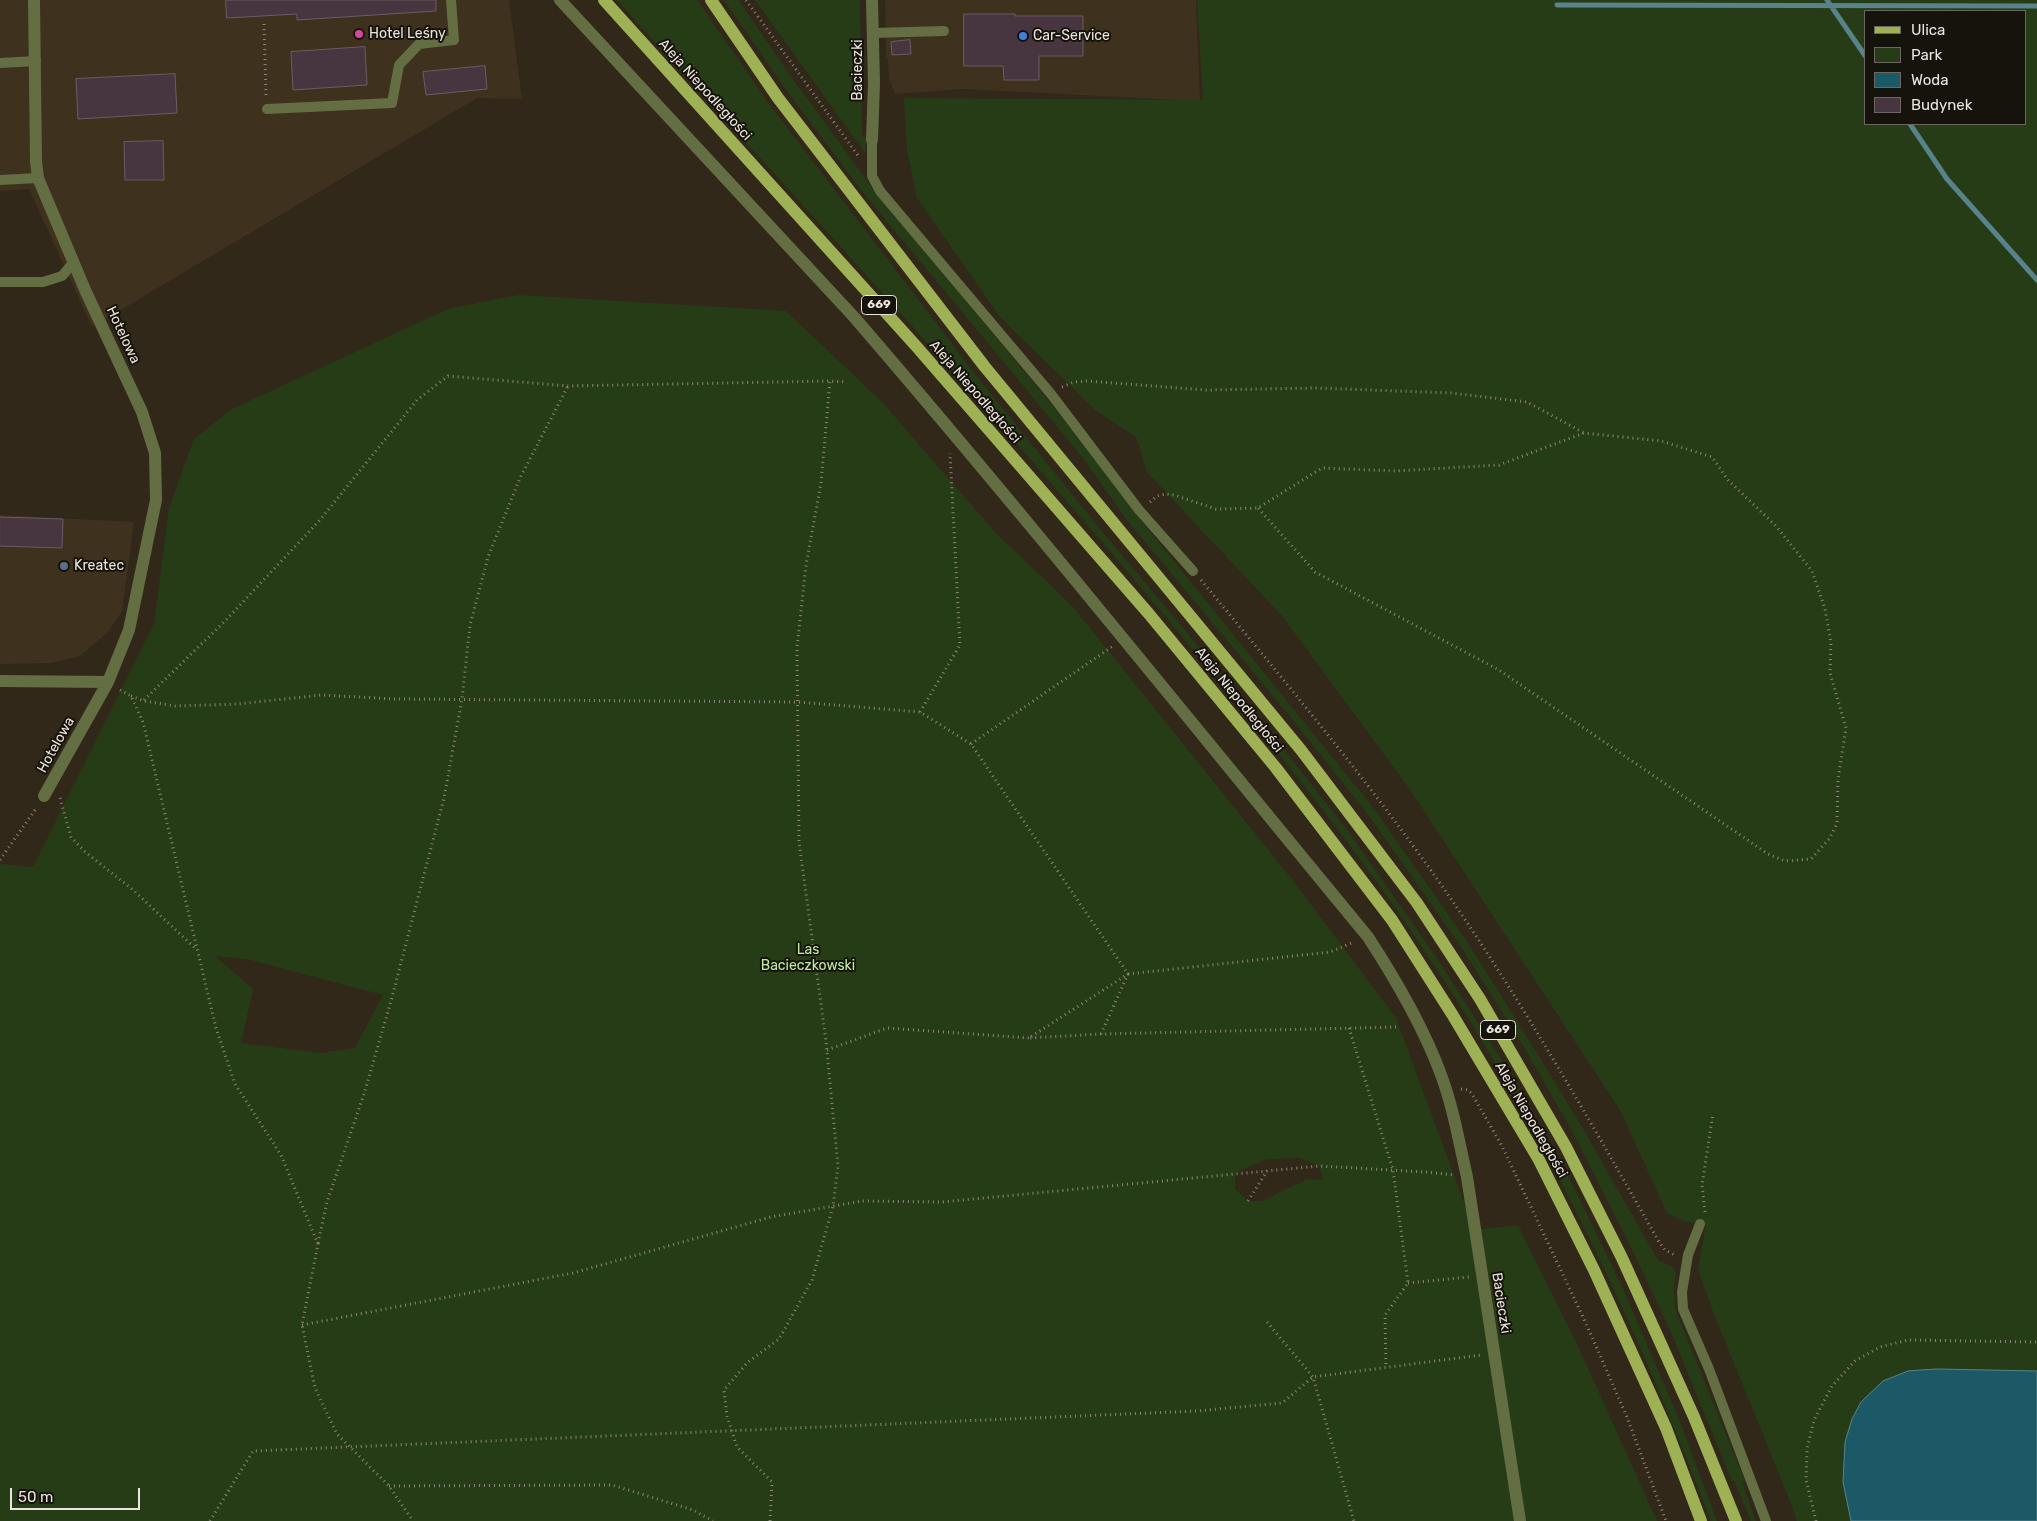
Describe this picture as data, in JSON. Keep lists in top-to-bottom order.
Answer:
{
  "streets": {
    "main road": ["Aleja Niepodległości", "669"],
    "street": ["Bacieczki", "Hotelowa"]
  },
  "parks": ["Las Bacieczkowski"],
  "places": ["Hotel Leśny", "Car-Service", "Kreatec"],
  "legend": [
    "Ulica",
    "Park",
    "Woda",
    "Budynek"
  ],
  "scale_bar": "50 m"
}
